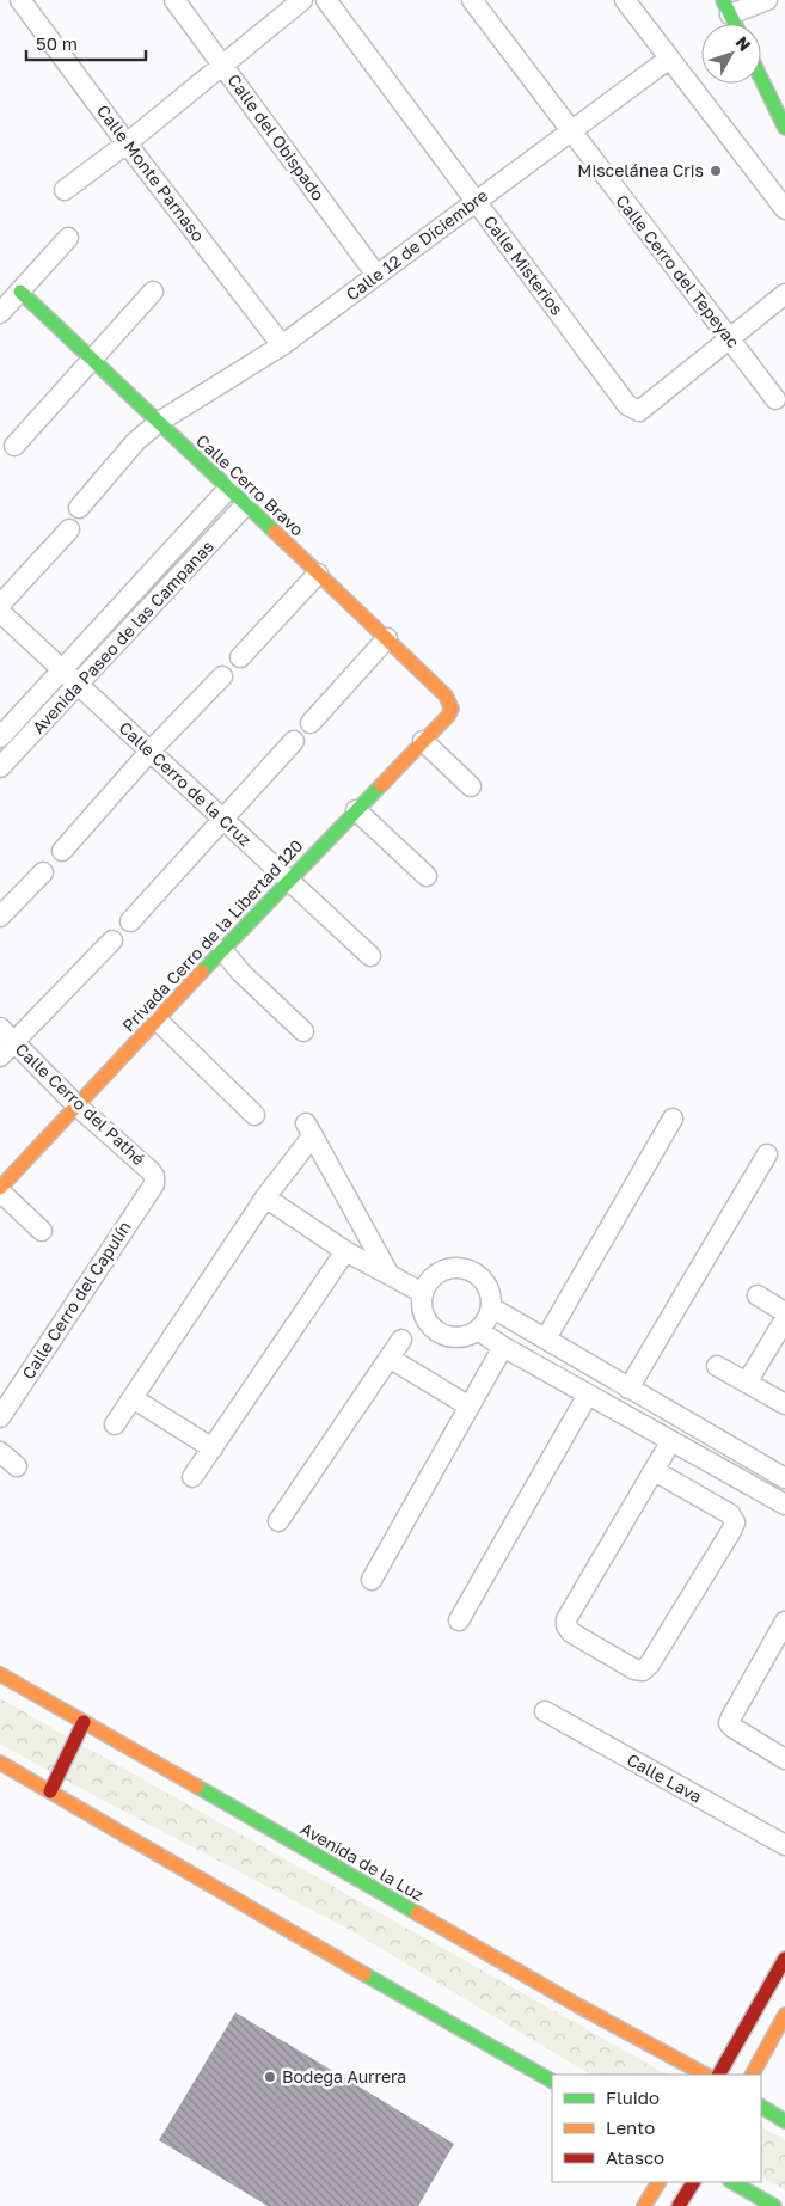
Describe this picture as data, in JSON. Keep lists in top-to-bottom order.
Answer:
{
  "streets": {
    "main road": ["Calle Cerro Bravo", "Privada Cerro de la Libertad 120", "Avenida de la Luz"],
    "street": [
      "Calle del Obispado",
      "Calle Monte Parnaso",
      "Calle 12 de Diciembre",
      "Calle Misterios",
      "Calle Cerro del Tepeyac",
      "Avenida Paseo de las Campanas",
      "Calle Cerro de la Cruz",
      "Calle Cerro del Pathé",
      "Calle Cerro del Capulín",
      "Calle Lava"
    ]
  },
  "crossings": [
    ["Calle del Obispado", "Calle 12 de Diciembre"],
    ["Calle Monte Parnaso", "Calle 12 de Diciembre"],
    ["Calle 12 de Diciembre", "Calle Misterios"],
    ["Calle 12 de Diciembre", "Calle Cerro del Tepeyac"],
    ["Calle 12 de Diciembre", "Calle Cerro Bravo"],
    ["Calle Misterios", "Calle Cerro del Tepeyac"],
    ["Calle Cerro Bravo", "Avenida Paseo de las Campanas"],
    ["Calle Cerro Bravo", "Privada Cerro de la Libertad 120"],
    ["Avenida Paseo de las Campanas", "Calle Cerro de la Cruz"],
    ["Calle Cerro de la Cruz", "Privada Cerro de la Libertad 120"],
    ["Privada Cerro de la Libertad 120", "Calle Cerro del Pathé"],
    ["Calle Cerro del Pathé", "Calle Cerro del Capulín"]
  ],
  "places": ["Miscelánea Cris", "Bodega Aurrera"],
  "legend": ["Fluido", "Lento", "Atasco"],
  "scale_bar": "50 m",
  "north": "top right"
}
